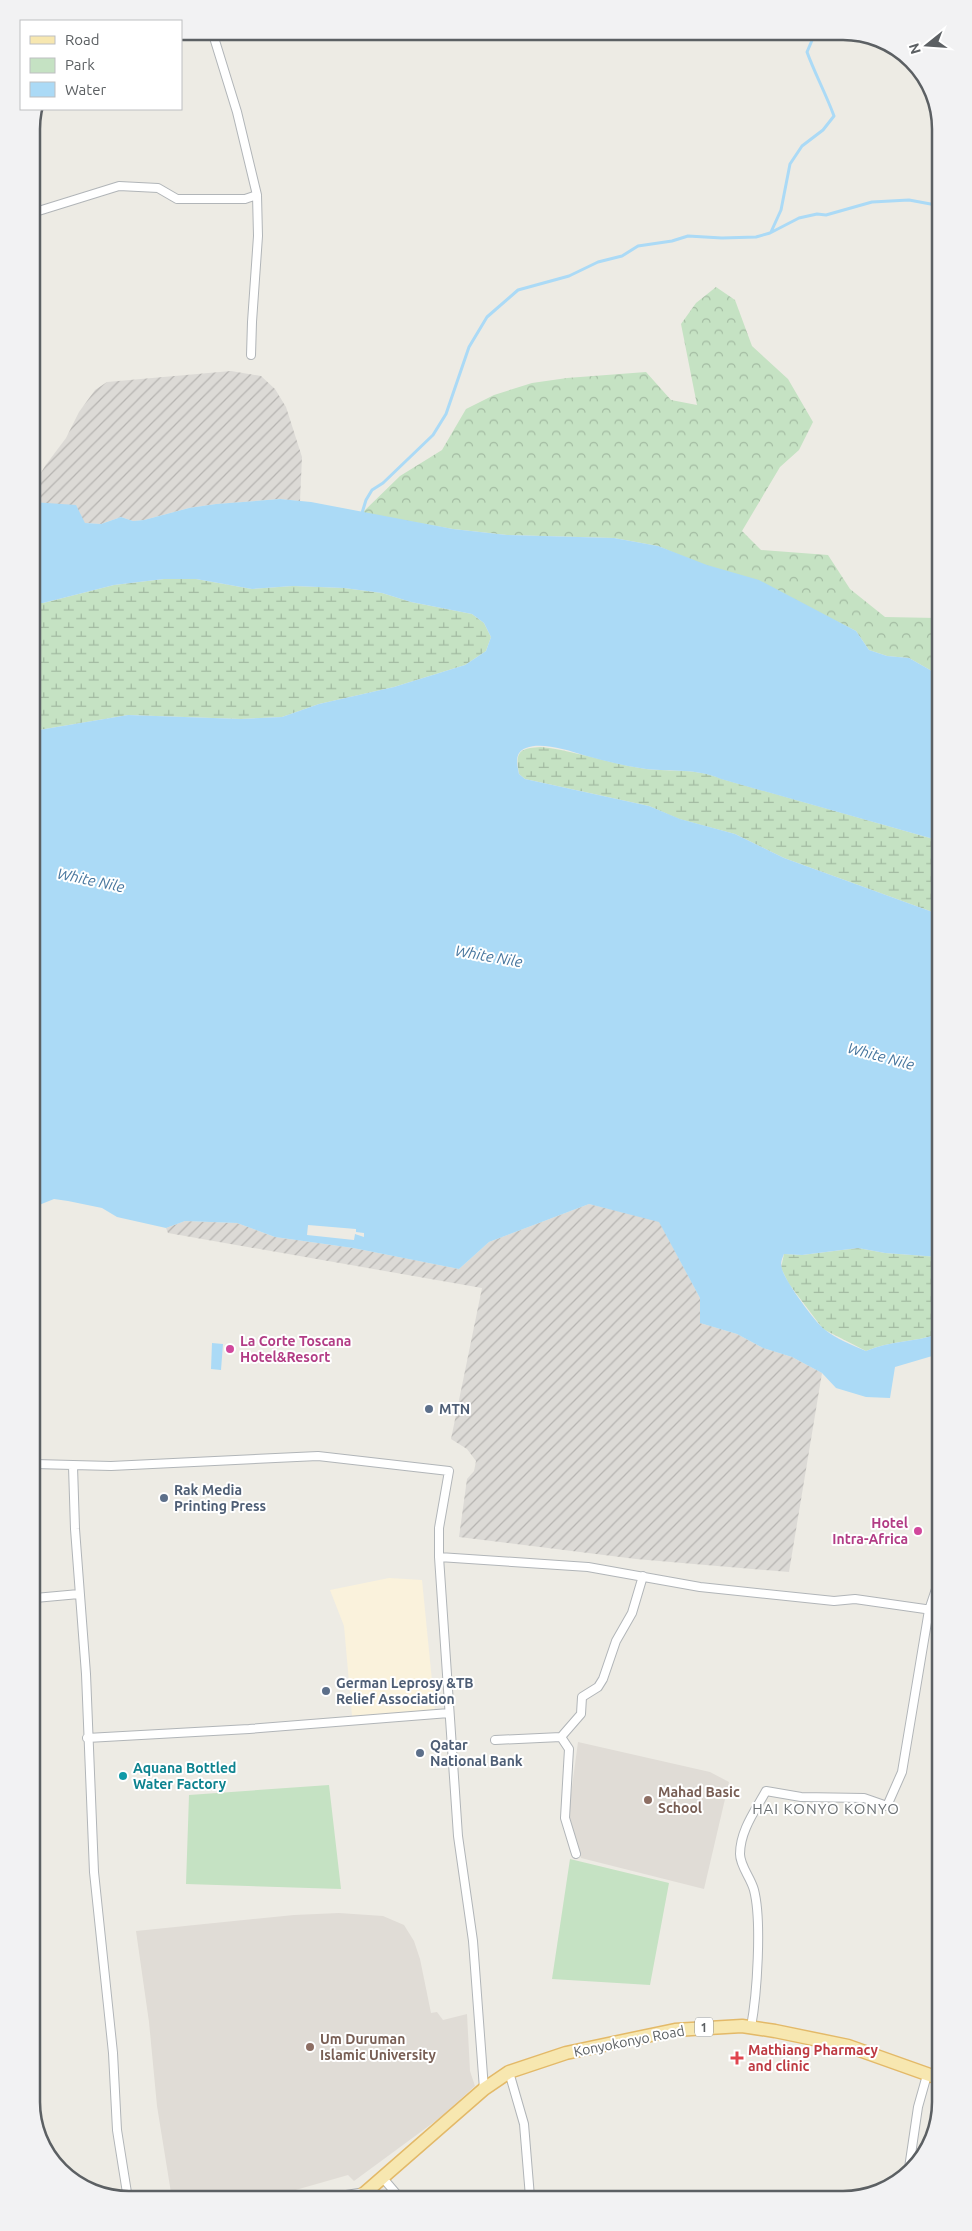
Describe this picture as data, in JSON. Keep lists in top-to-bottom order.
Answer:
{
  "streets": {
    "main road": ["1", "Konyokonyo Road"]
  },
  "districts": ["HAI KONYO KONYO"],
  "water": ["White Nile"],
  "places": {
    "other": [
      "La Corte Toscana Hotel&Resort",
      "MTN",
      "Rak Media Printing Press",
      "Hotel Intra-Africa",
      "German Leprosy &TB Relief Association",
      "Qatar National Bank",
      "Aquana Bottled Water Factory",
      "Mahad Basic School",
      "Um Duruman Islamic University"
    ],
    "health": ["Mathiang Pharmacy and clinic"]
  },
  "legend": ["Road", "Park", "Water"],
  "north": "left"
}
